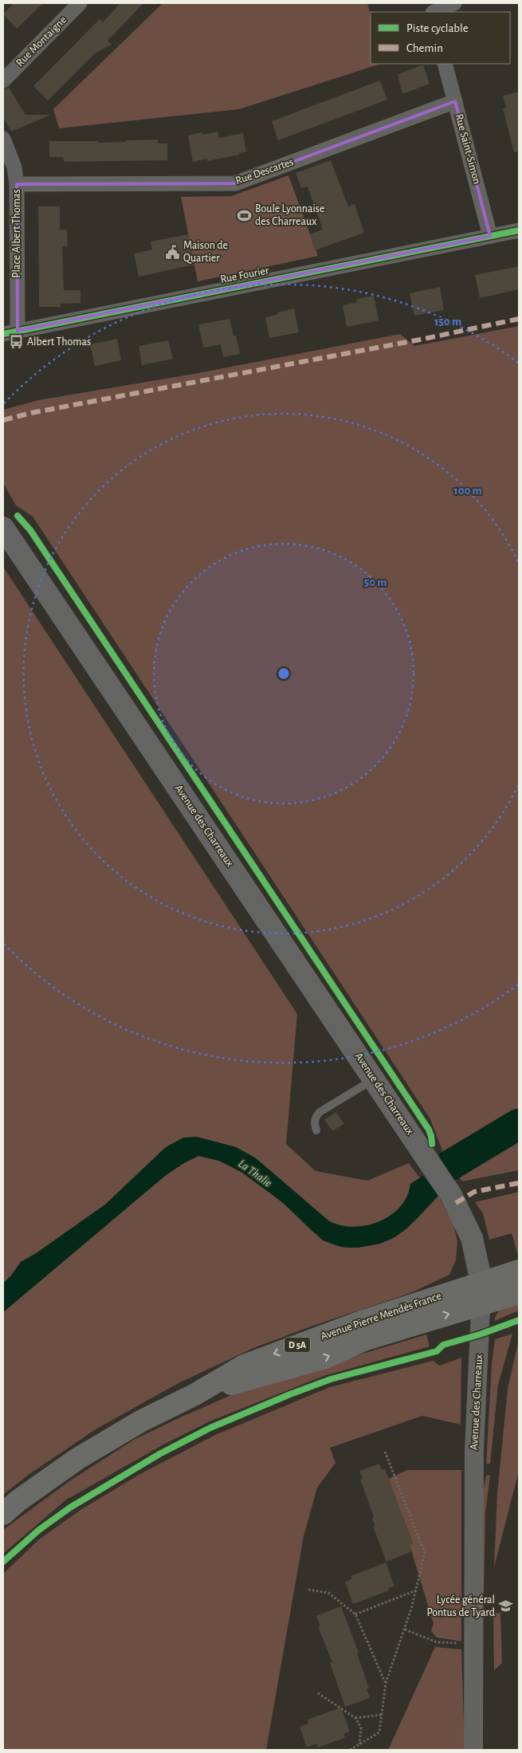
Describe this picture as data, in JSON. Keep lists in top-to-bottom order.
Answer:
{
  "streets": {
    "main road": ["Avenue des Charreaux", "Avenue Pierre Mendès France", "D 5A"],
    "street": [
      "Rue Montaigne",
      "Rue Saint-Simon",
      "Rue Descartes",
      "Place Albert Thomas",
      "Rue Fourier"
    ]
  },
  "crossings": [
    ["Rue Saint-Simon", "Rue Descartes"],
    ["Rue Saint-Simon", "Rue Fourier"],
    ["Rue Descartes", "Place Albert Thomas"],
    ["Place Albert Thomas", "Rue Fourier"],
    ["Avenue des Charreaux", "Avenue Pierre Mendès France"]
  ],
  "water": ["La Thalie"],
  "places": {
    "sports": ["Boule Lyonnaise des Charreaux"],
    "public building": ["Maison de Quartier"],
    "bus stop": ["Albert Thomas"],
    "school or university": ["Lycée général Pontus de Tyard"]
  },
  "legend": ["Piste cyclable", "Chemin"],
  "rings": ["150 m", "100 m", "50 m"]
}
